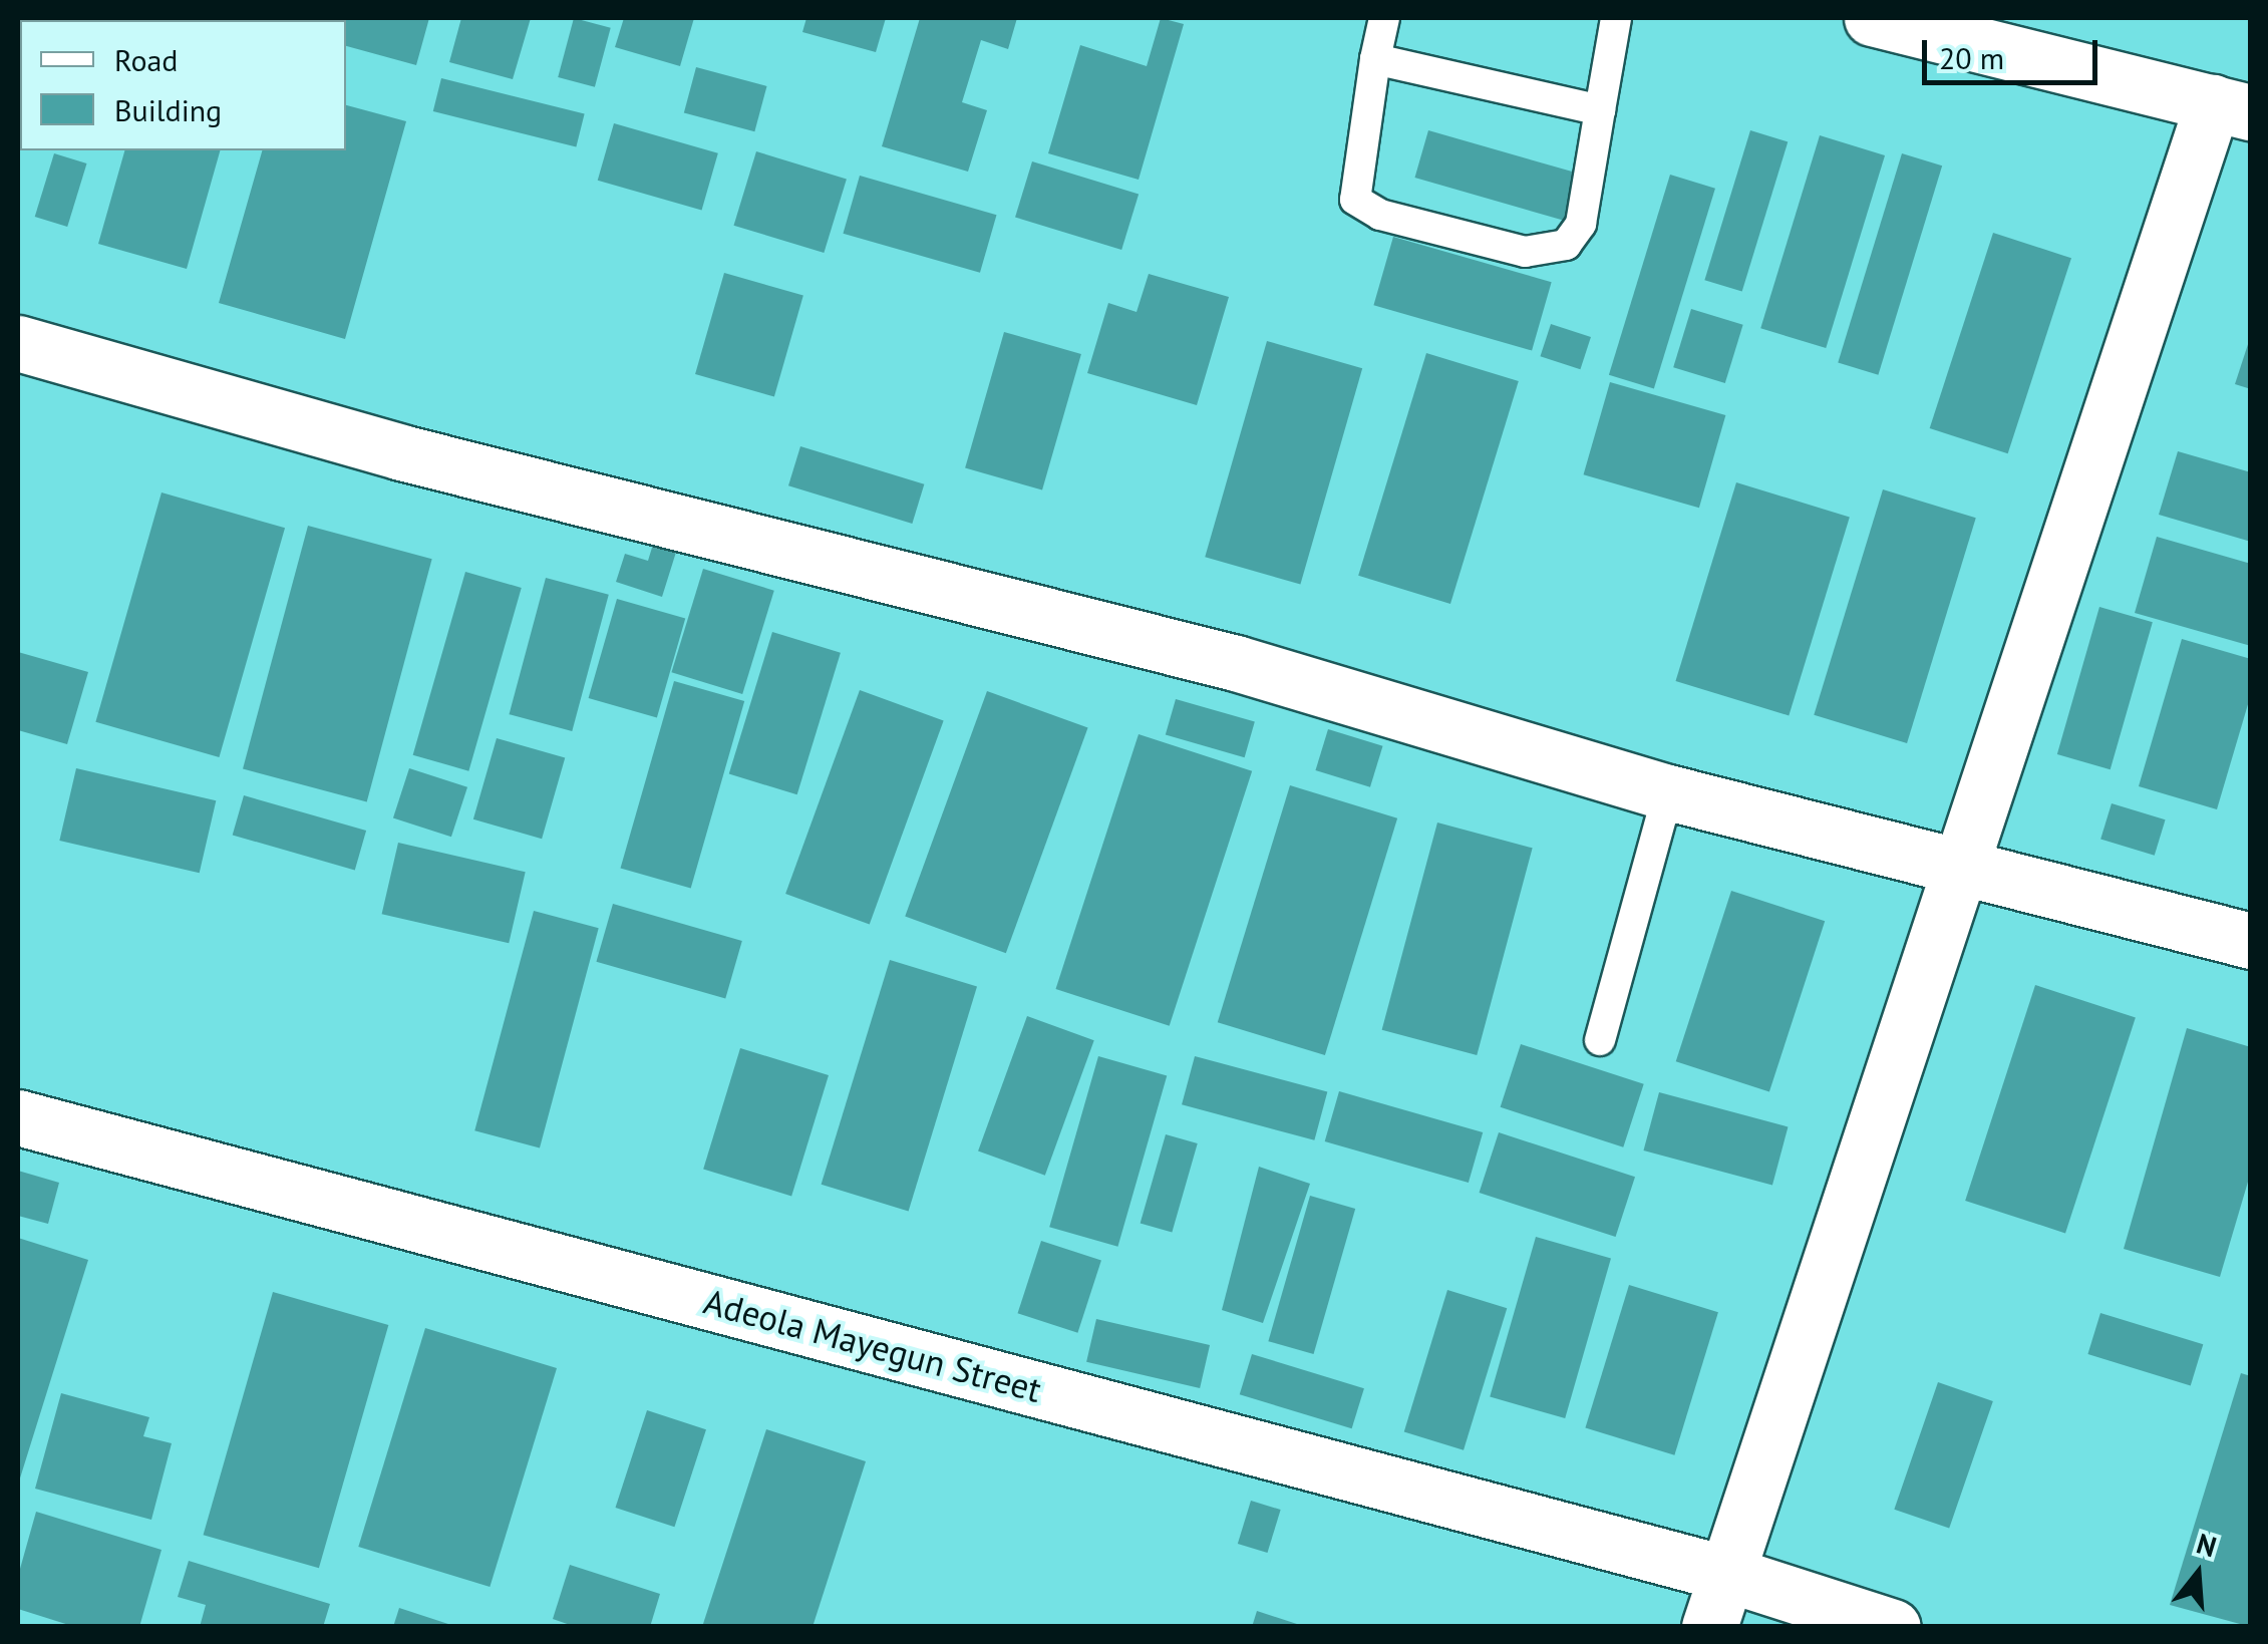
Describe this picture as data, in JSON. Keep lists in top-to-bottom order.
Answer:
{
  "streets": {
    "street": ["Adeola Mayegun Street"]
  },
  "legend": ["Road", "Building"],
  "scale_bar": "20 m",
  "north": "top"
}
